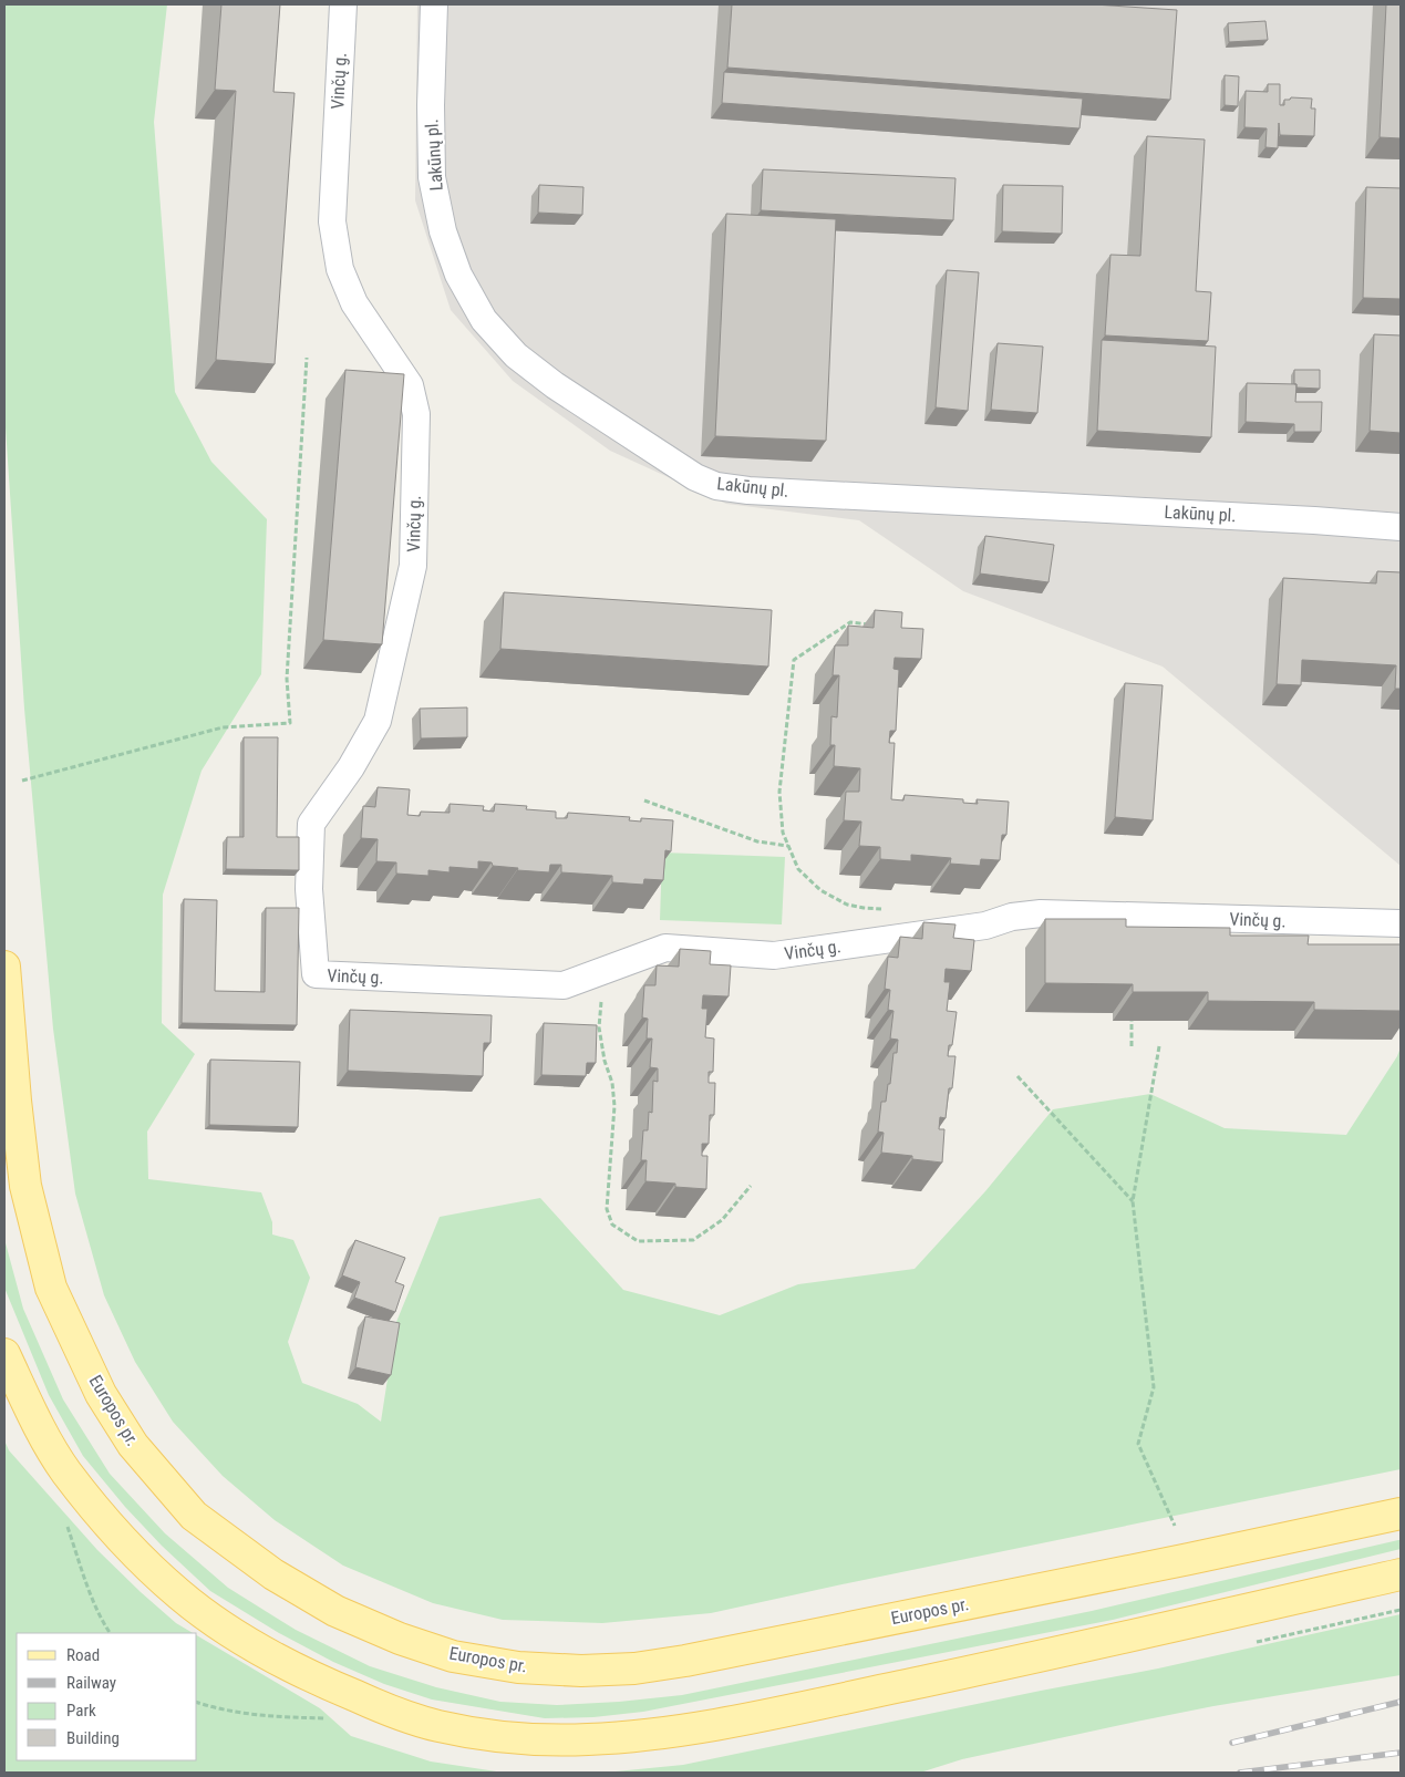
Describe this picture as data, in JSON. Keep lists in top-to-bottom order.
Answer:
{
  "streets": {
    "main road": ["Europos pr."],
    "street": ["Vinčų g.", "Lakūnų pl."]
  },
  "legend": [
    "Road",
    "Railway",
    "Park",
    "Building"
  ]
}
